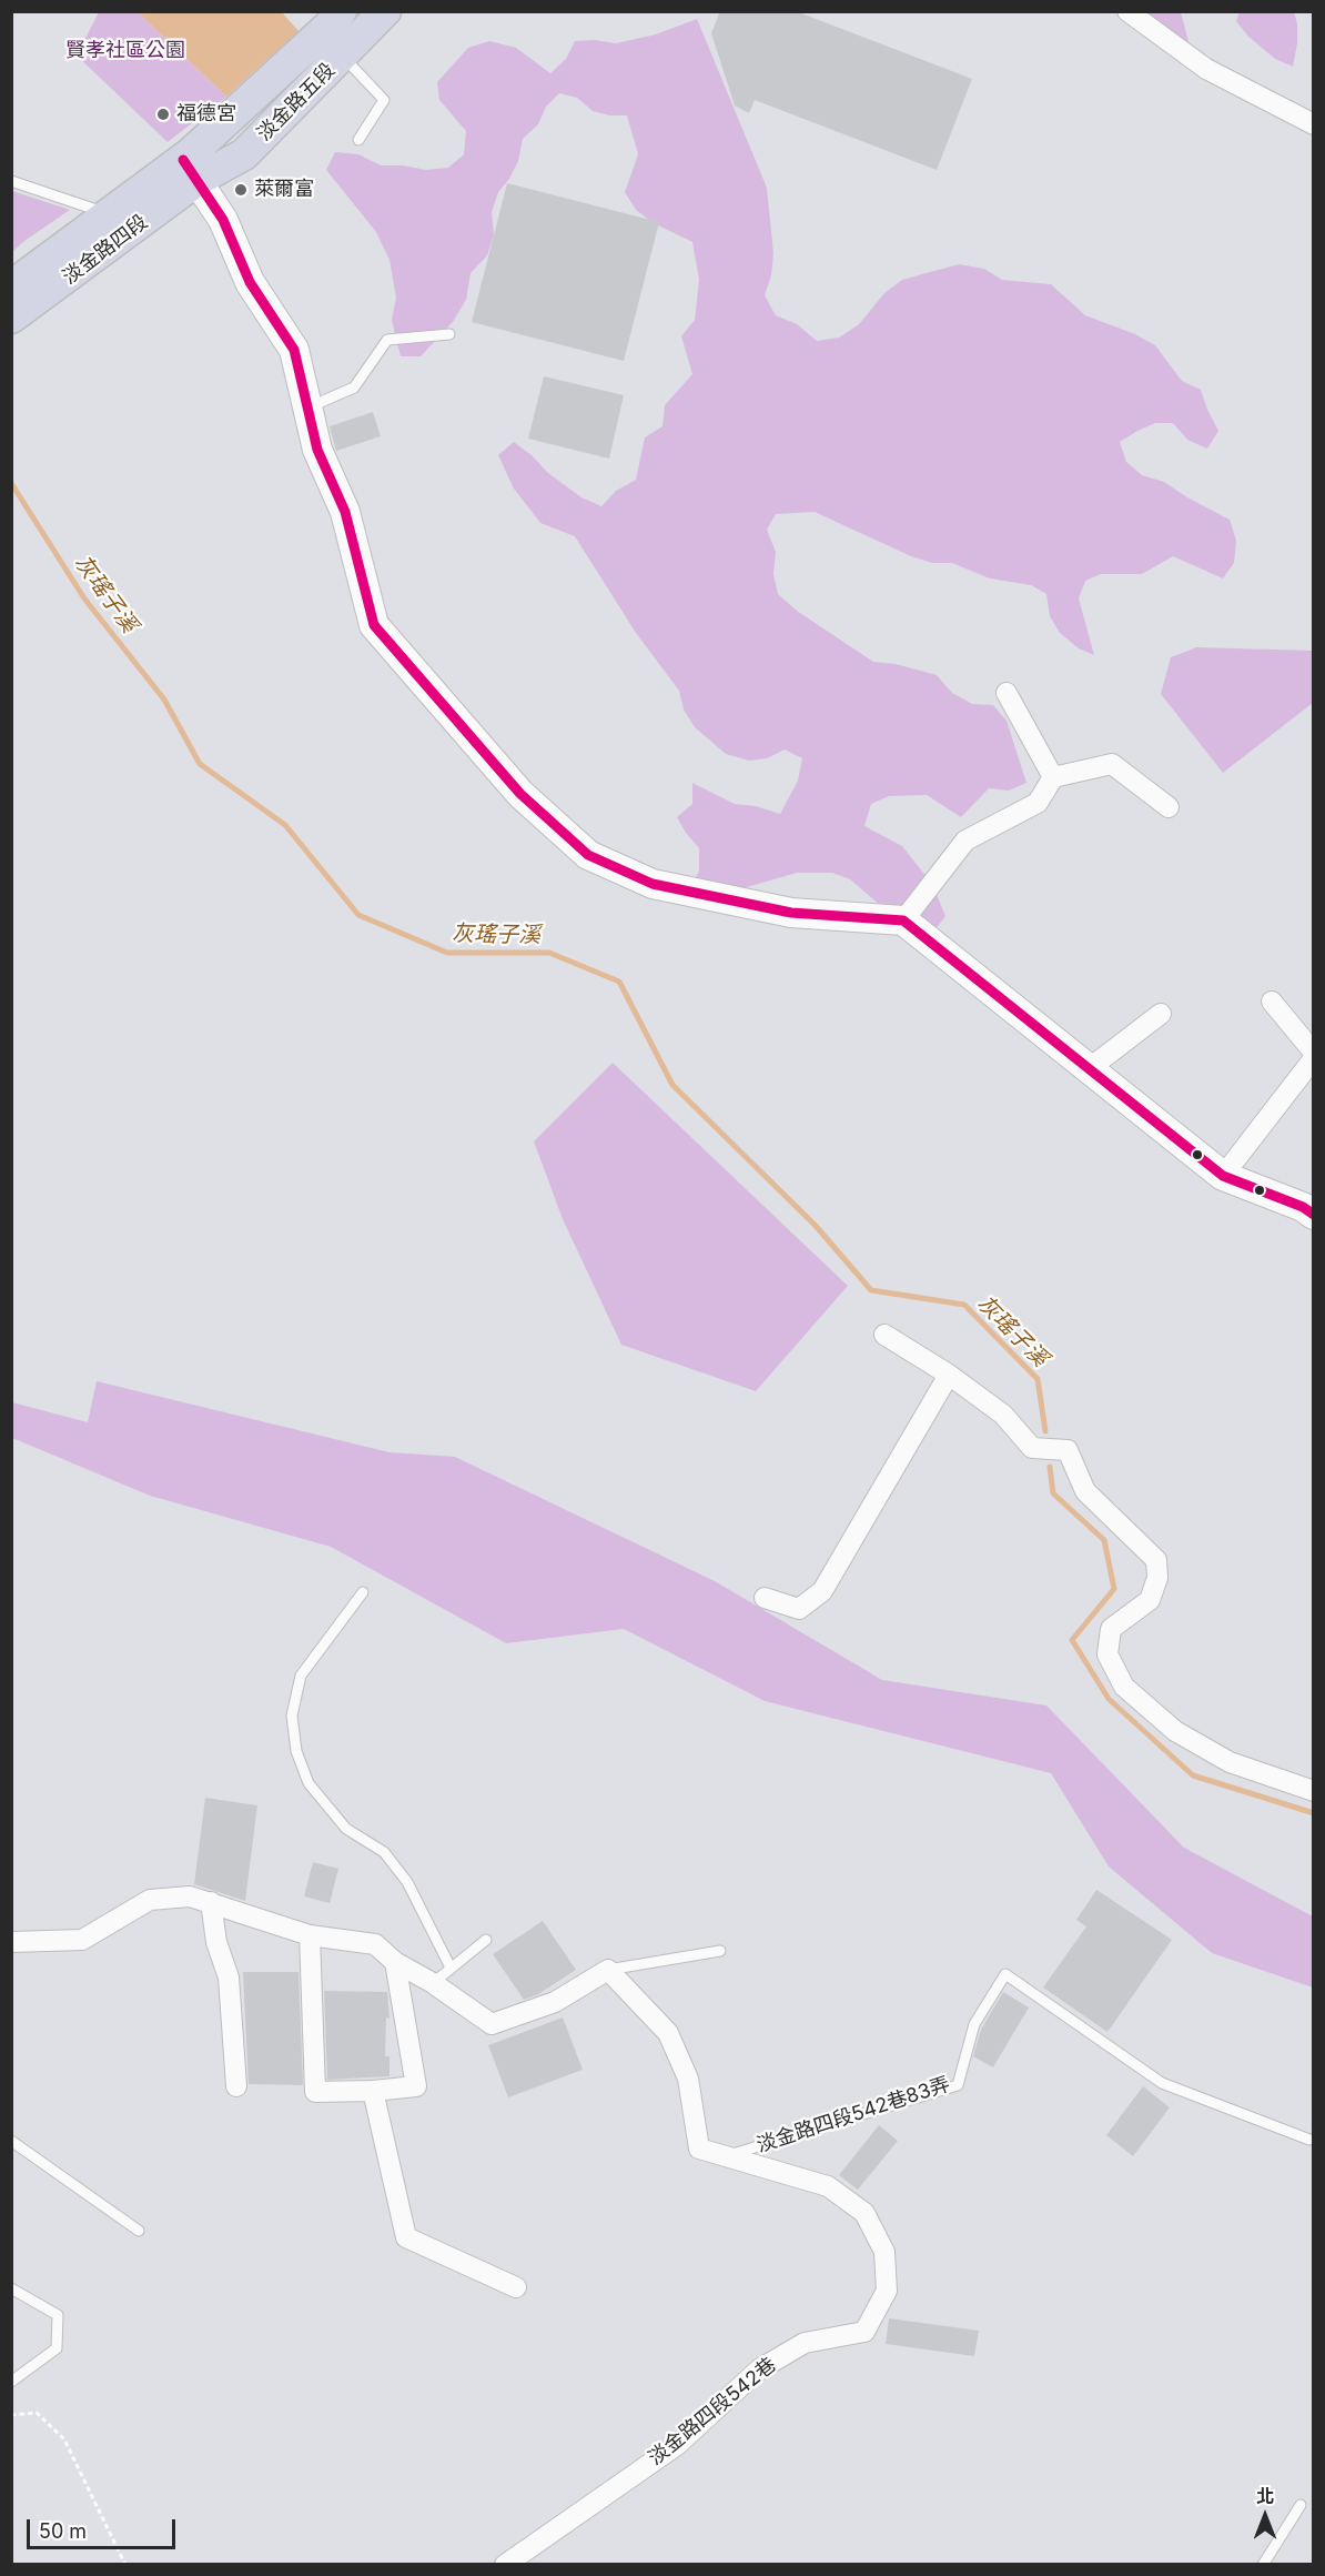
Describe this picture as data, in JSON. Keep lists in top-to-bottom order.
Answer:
{
  "streets": {
    "main road": ["淡金路五段", "淡金路四段"],
    "street": ["淡金路四段542巷"],
    "lane": ["淡金路四段542巷83弄"]
  },
  "crossings": [
    ["淡金路五段", "淡金路四段"],
    ["淡金路四段542巷83弄", "淡金路四段542巷"]
  ],
  "water": ["灰瑤子溪"],
  "parks": ["賢孝社區公園"],
  "places": ["福德宮", "萊爾富"],
  "scale_bar": "50 m",
  "north": "top"
}
